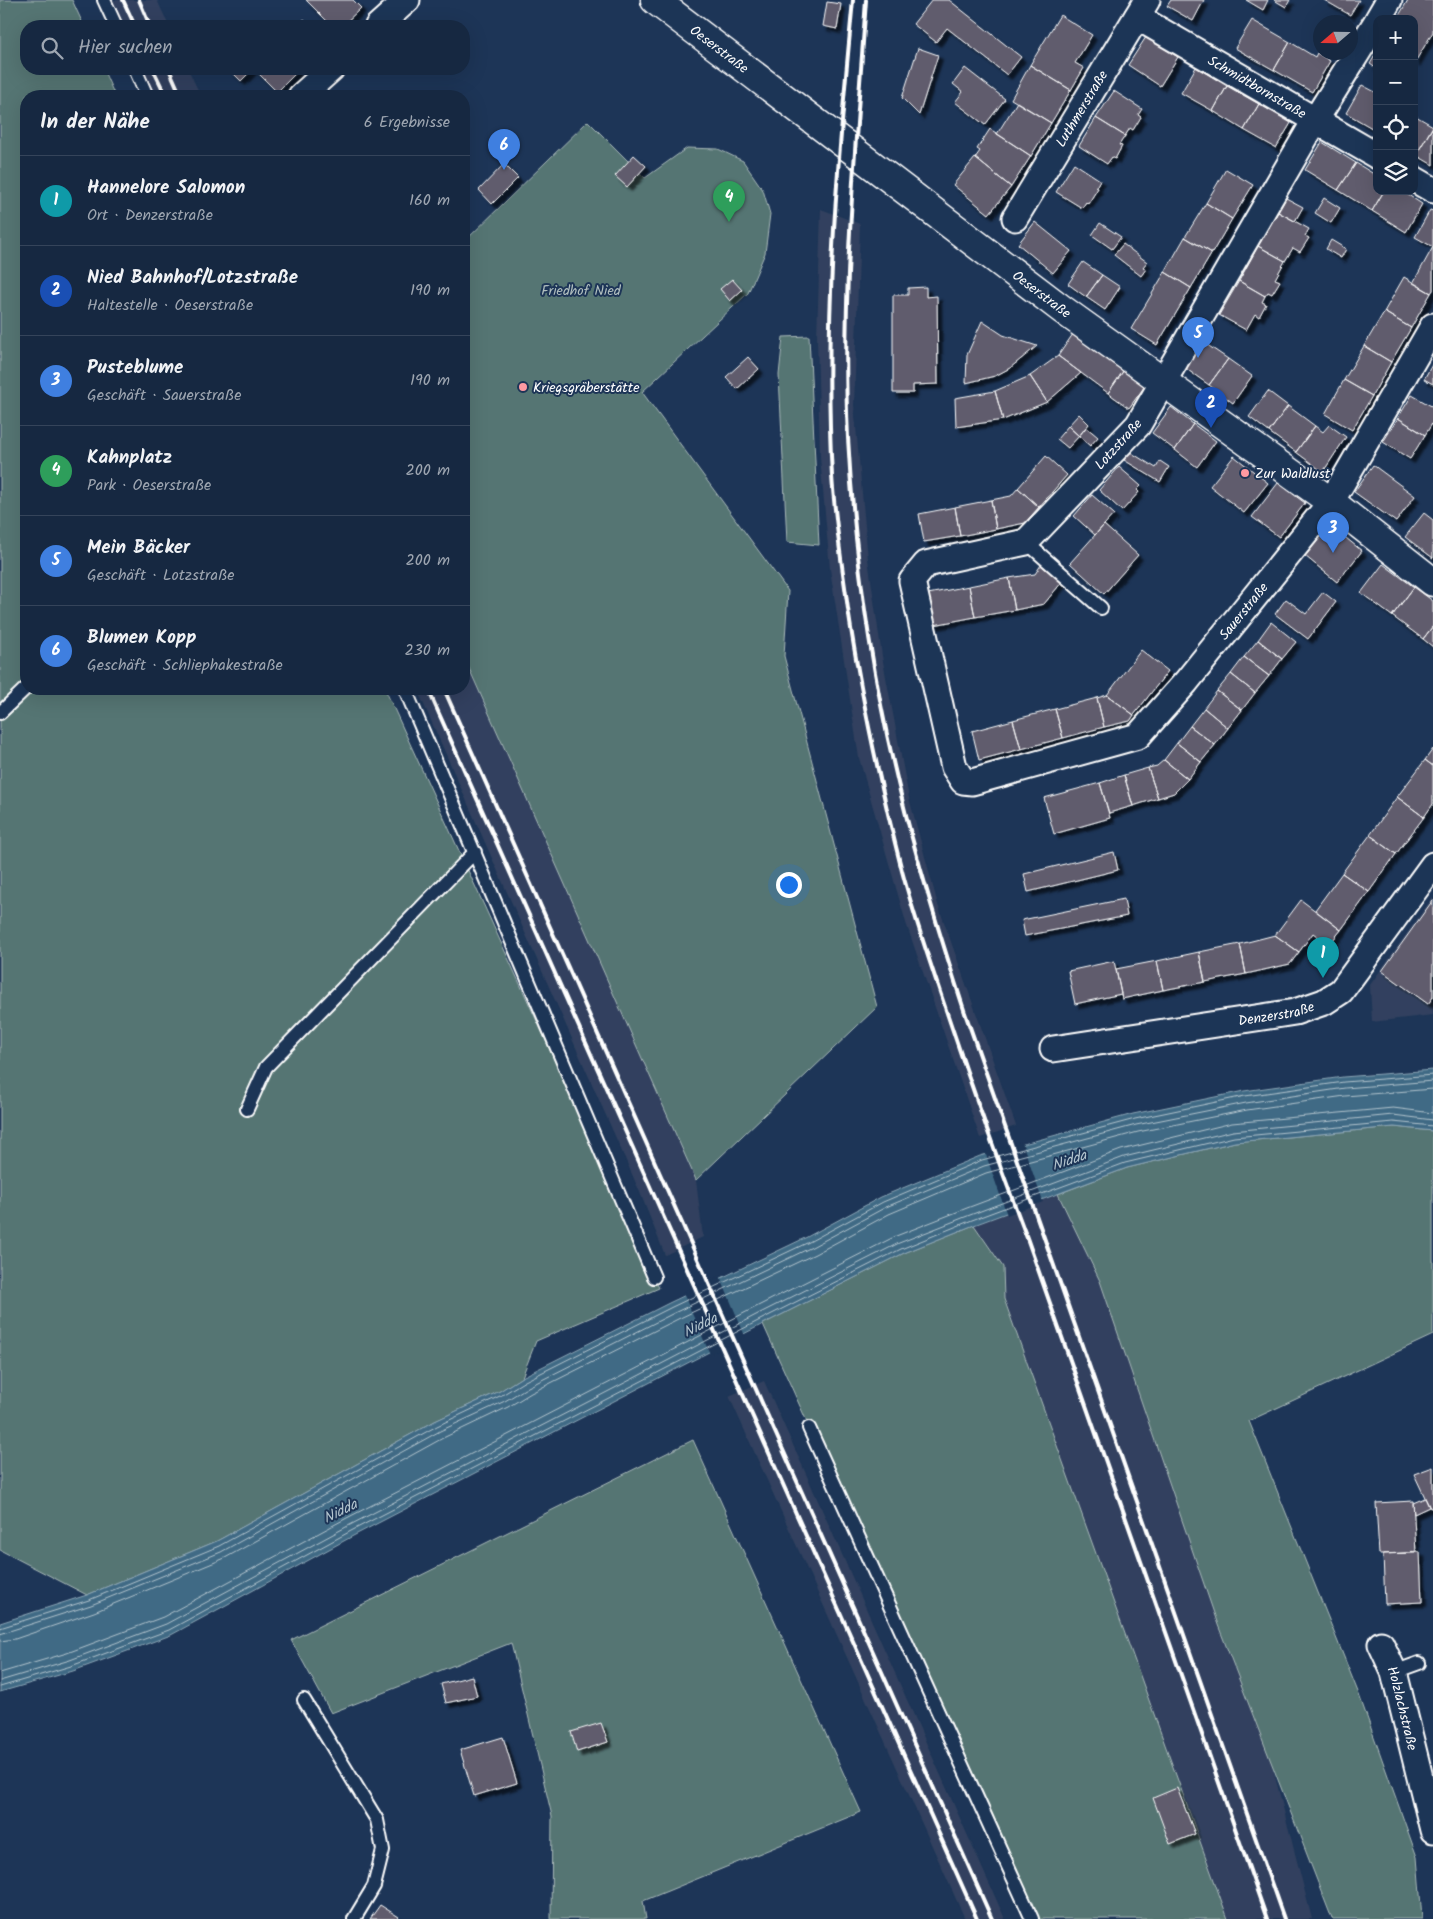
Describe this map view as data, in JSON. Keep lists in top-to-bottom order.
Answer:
{
  "streets": {
    "street": [
      "Oeserstraße",
      "Schmidtbornstraße",
      "Luthmerstraße",
      "Lotzstraße",
      "Sauerstraße",
      "Denzerstraße",
      "Holzlachstraße"
    ]
  },
  "crossings": [
    ["Oeserstraße", "Lotzstraße"],
    ["Oeserstraße", "Sauerstraße"],
    ["Schmidtbornstraße", "Luthmerstraße"],
    ["Schmidtbornstraße", "Lotzstraße"],
    ["Lotzstraße", "Sauerstraße"]
  ],
  "water": ["Nidda"],
  "parks": ["Friedhof Nied"],
  "places": ["Kriegsgräberstätte", "Zur Waldlust"],
  "north": "left",
  "page": {
    "map_buttons": ["+", "−"],
    "search": "Hier suchen",
    "heading": ["In der Nähe", "6 Ergebnisse"],
    "pins": [
      "6",
      "4",
      "5",
      "2",
      "3",
      "1"
    ],
    "list": [
      {
        "mark": "1",
        "name": "Hannelore Salomon",
        "note": "Ort · Denzerstraße",
        "value": "160 m"
      },
      {
        "mark": "2",
        "name": "Nied Bahnhof/Lotzstraße",
        "note": "Haltestelle · Oeserstraße",
        "value": "190 m"
      },
      {
        "mark": "3",
        "name": "Pusteblume",
        "note": "Geschäft · Sauerstraße",
        "value": "190 m"
      },
      {
        "mark": "4",
        "name": "Kahnplatz",
        "note": "Park · Oeserstraße",
        "value": "200 m"
      },
      {
        "mark": "5",
        "name": "Mein Bäcker",
        "note": "Geschäft · Lotzstraße",
        "value": "200 m"
      },
      {
        "mark": "6",
        "name": "Blumen Kopp",
        "note": "Geschäft · Schliephakestraße",
        "value": "230 m"
      }
    ]
  }
}
